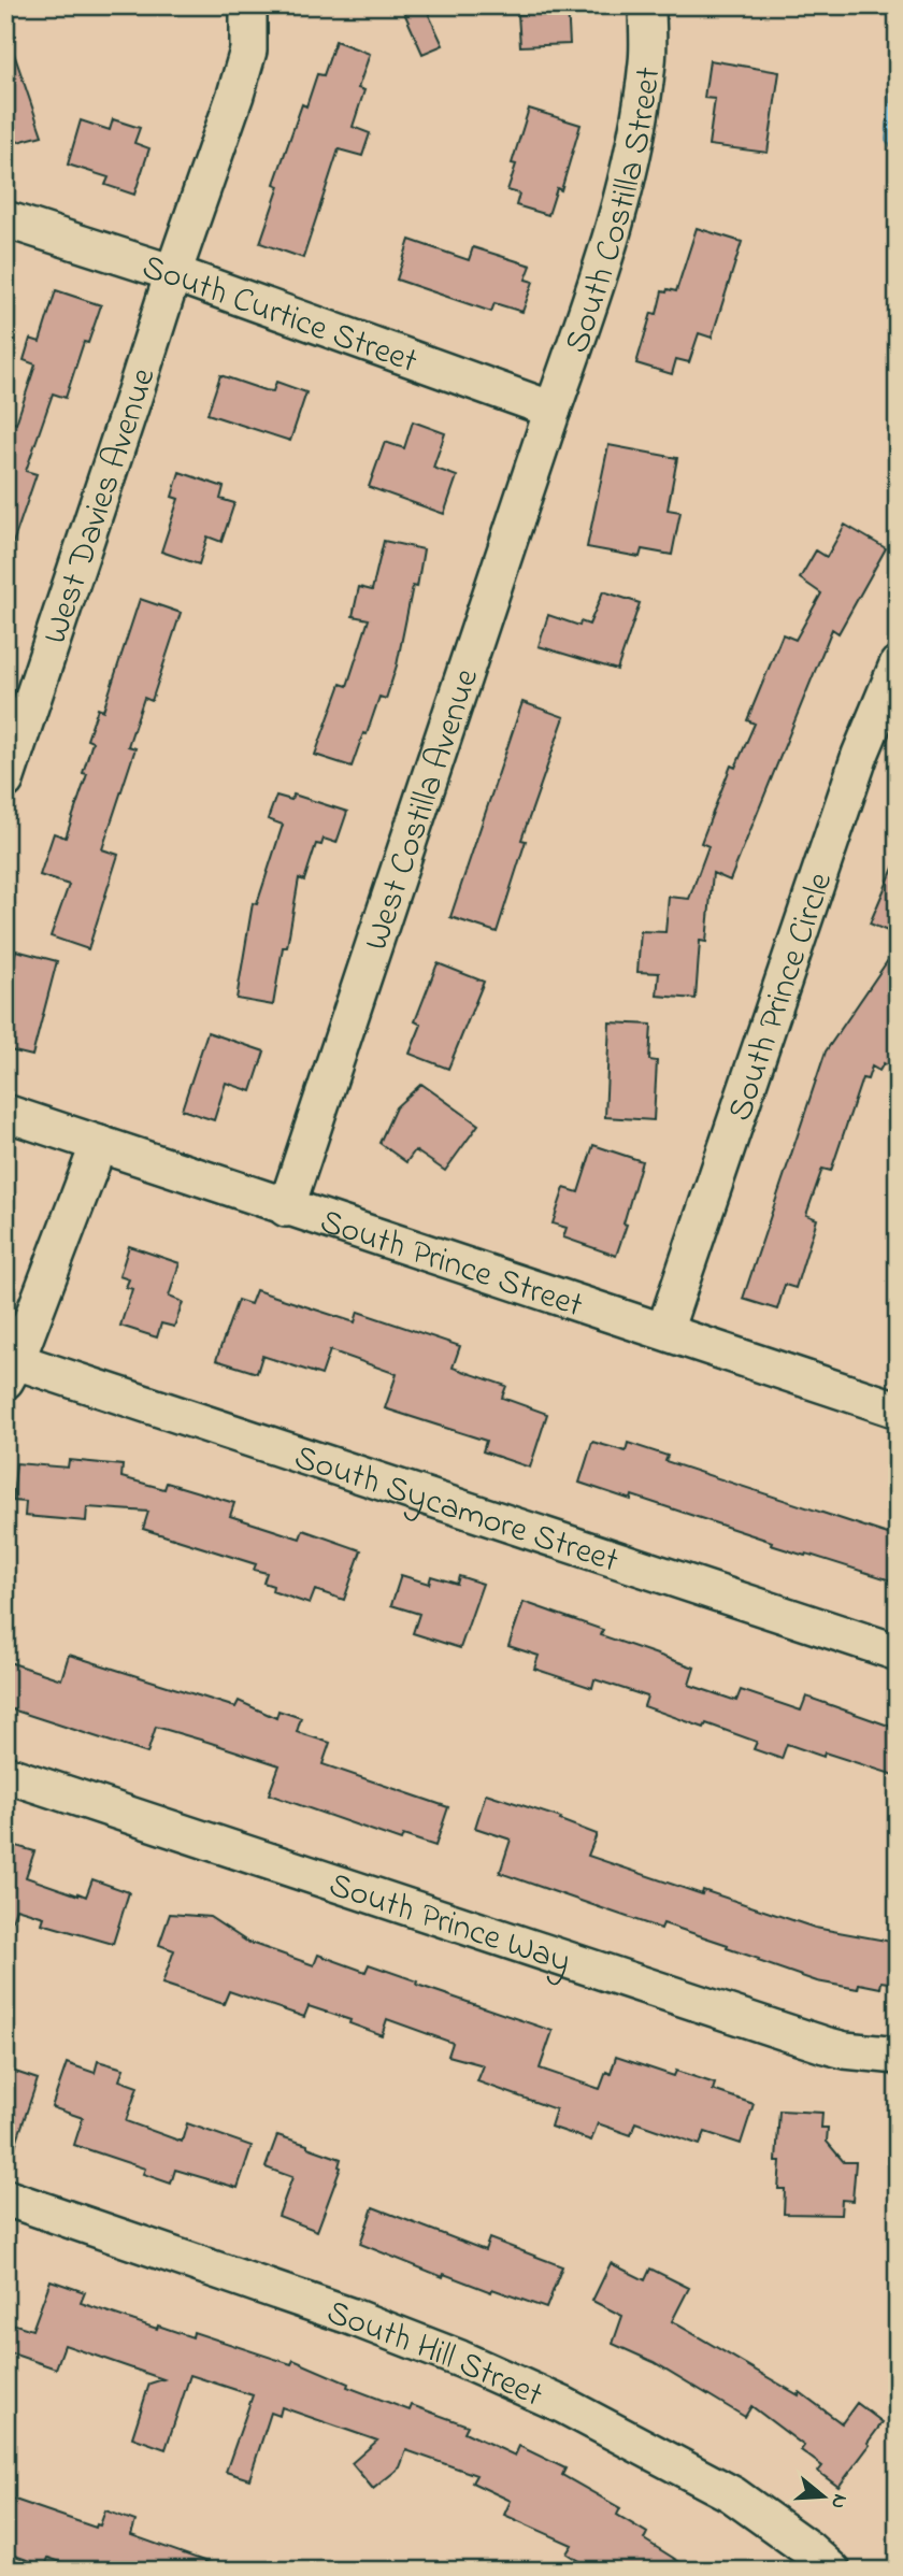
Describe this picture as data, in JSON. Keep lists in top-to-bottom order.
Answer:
{
  "streets": {
    "street": [
      "South Costilla Street",
      "South Curtice Street",
      "West Davies Avenue",
      "West Costilla Avenue",
      "South Prince Circle",
      "South Prince Street",
      "South Sycamore Street",
      "South Prince Way",
      "South Hill Street"
    ]
  },
  "crossings": [
    ["South Costilla Street", "South Curtice Street"],
    ["South Costilla Street", "West Costilla Avenue"],
    ["South Curtice Street", "West Davies Avenue"],
    ["South Curtice Street", "West Costilla Avenue"],
    ["West Costilla Avenue", "South Prince Street"],
    ["South Prince Circle", "South Prince Street"]
  ],
  "north": "right"
}
